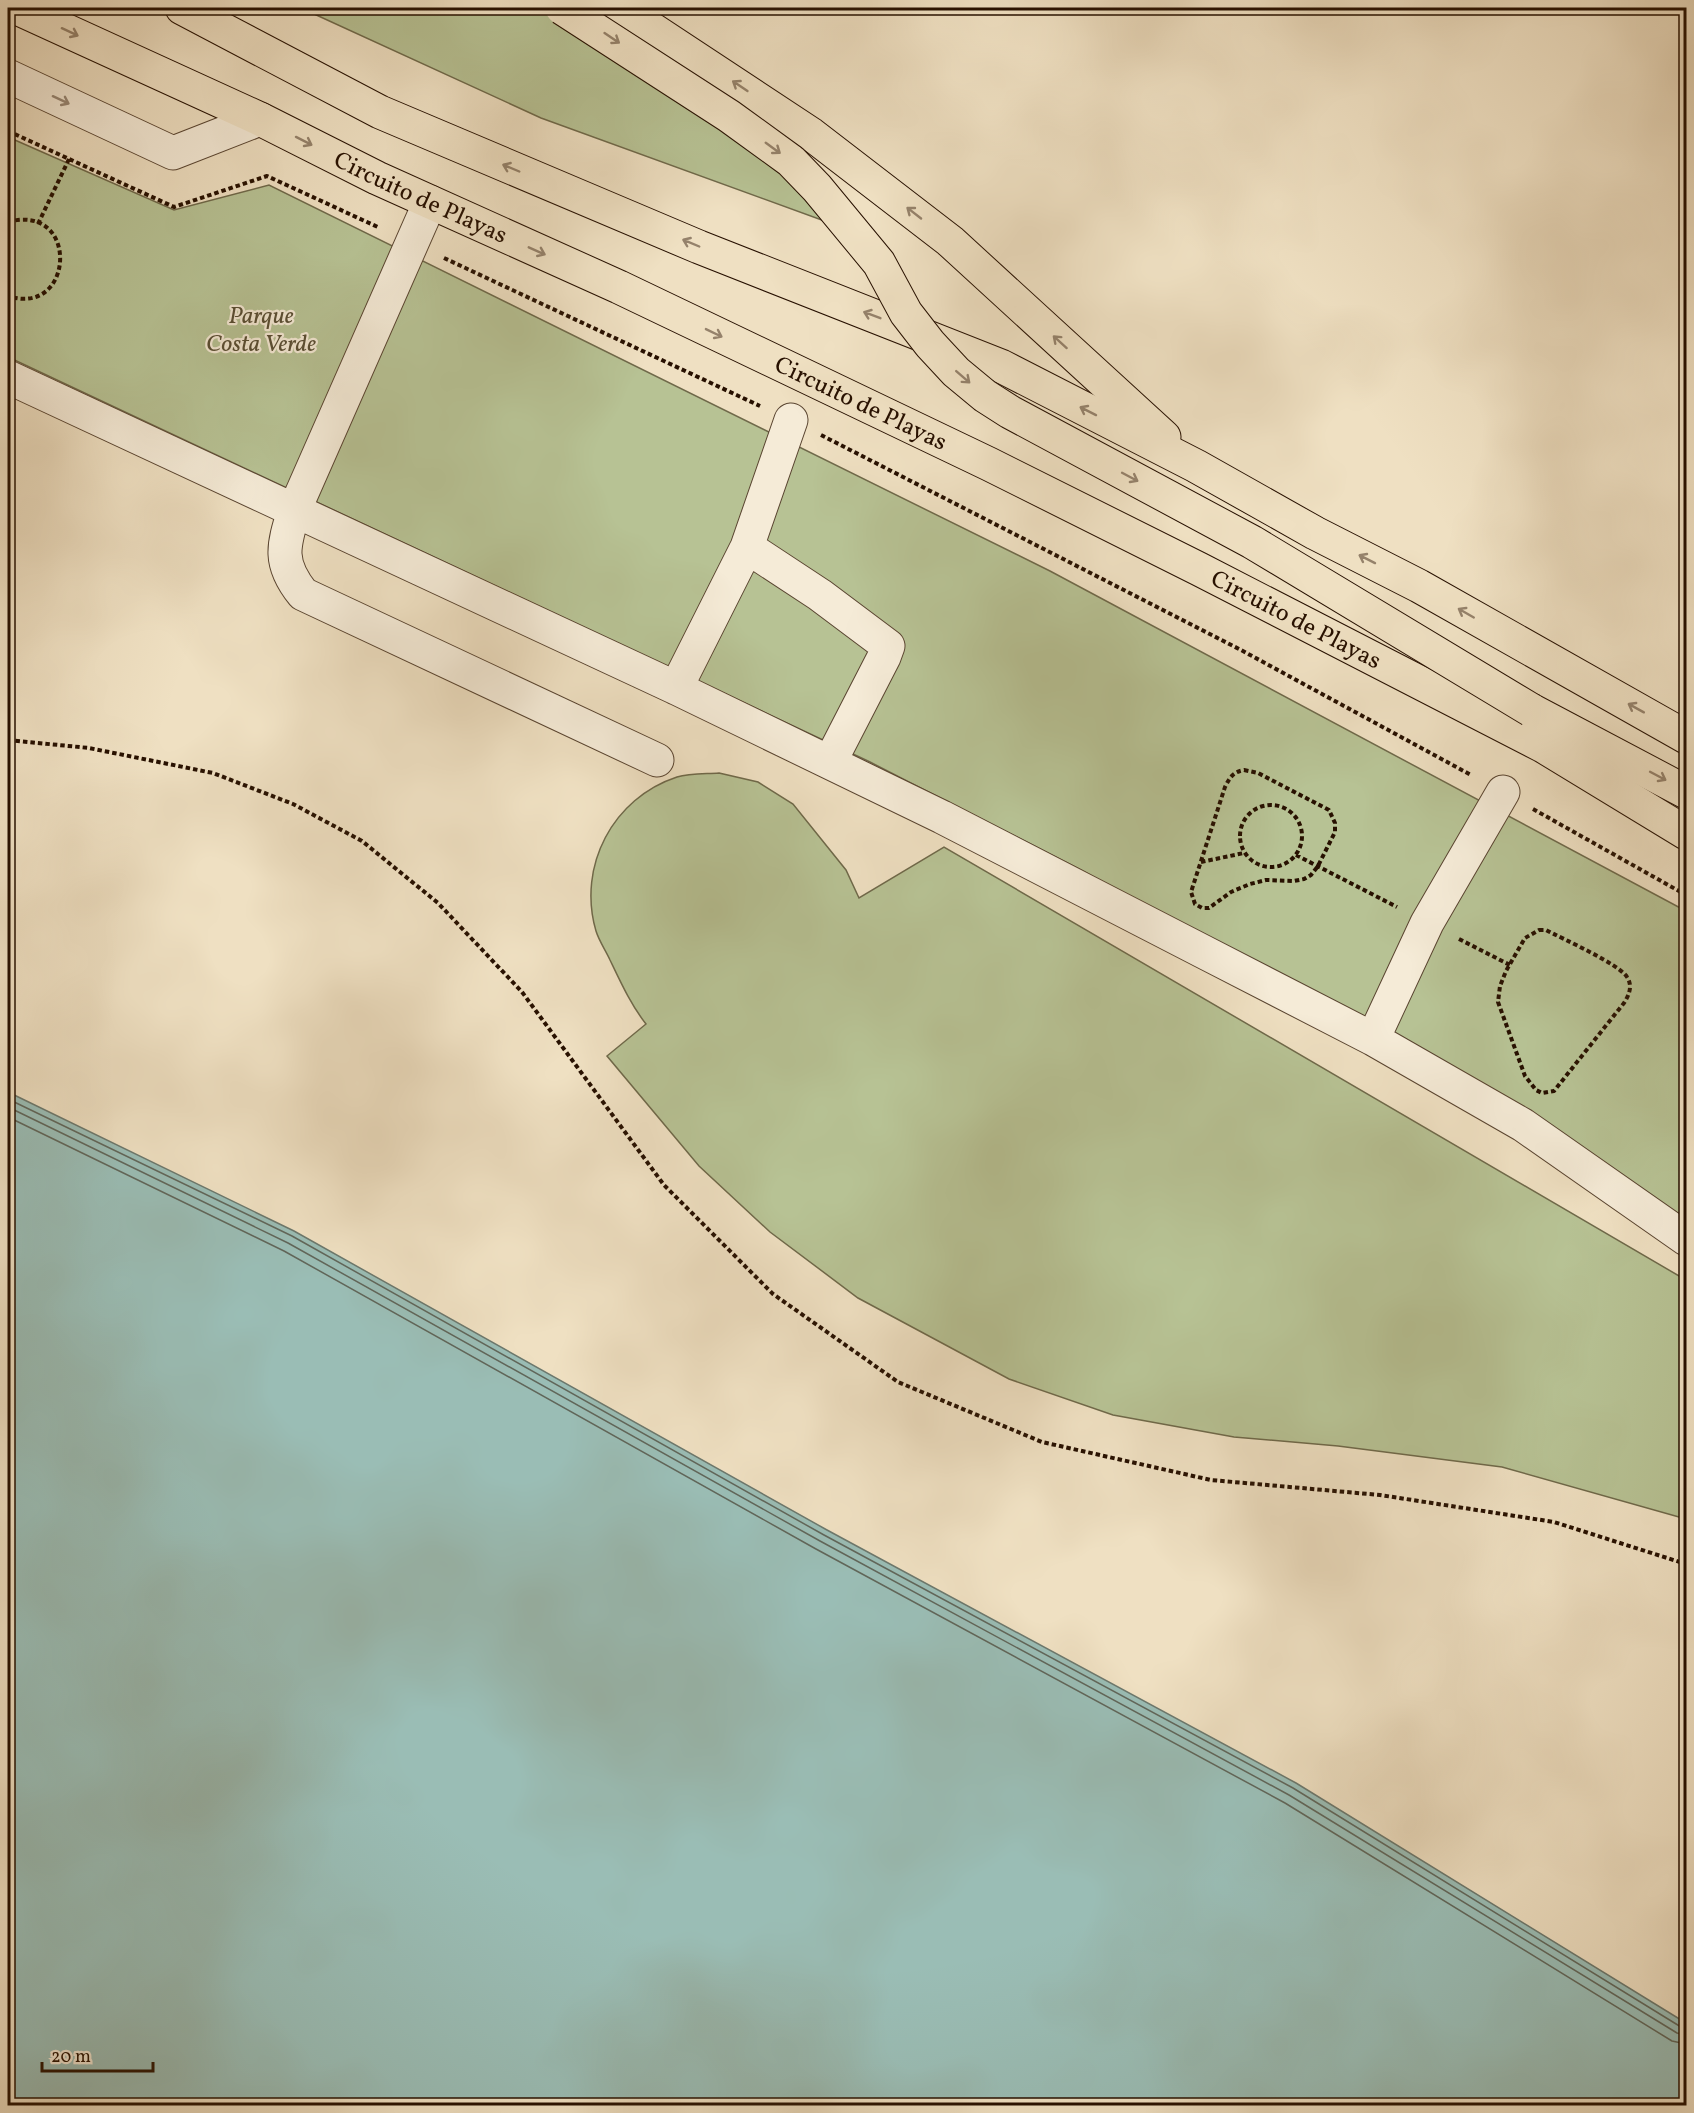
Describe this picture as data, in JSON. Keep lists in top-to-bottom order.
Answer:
{
  "streets": {
    "highway": ["Circuito de Playas"]
  },
  "parks": ["Parque Costa Verde"],
  "scale_bar": "20 m"
}
